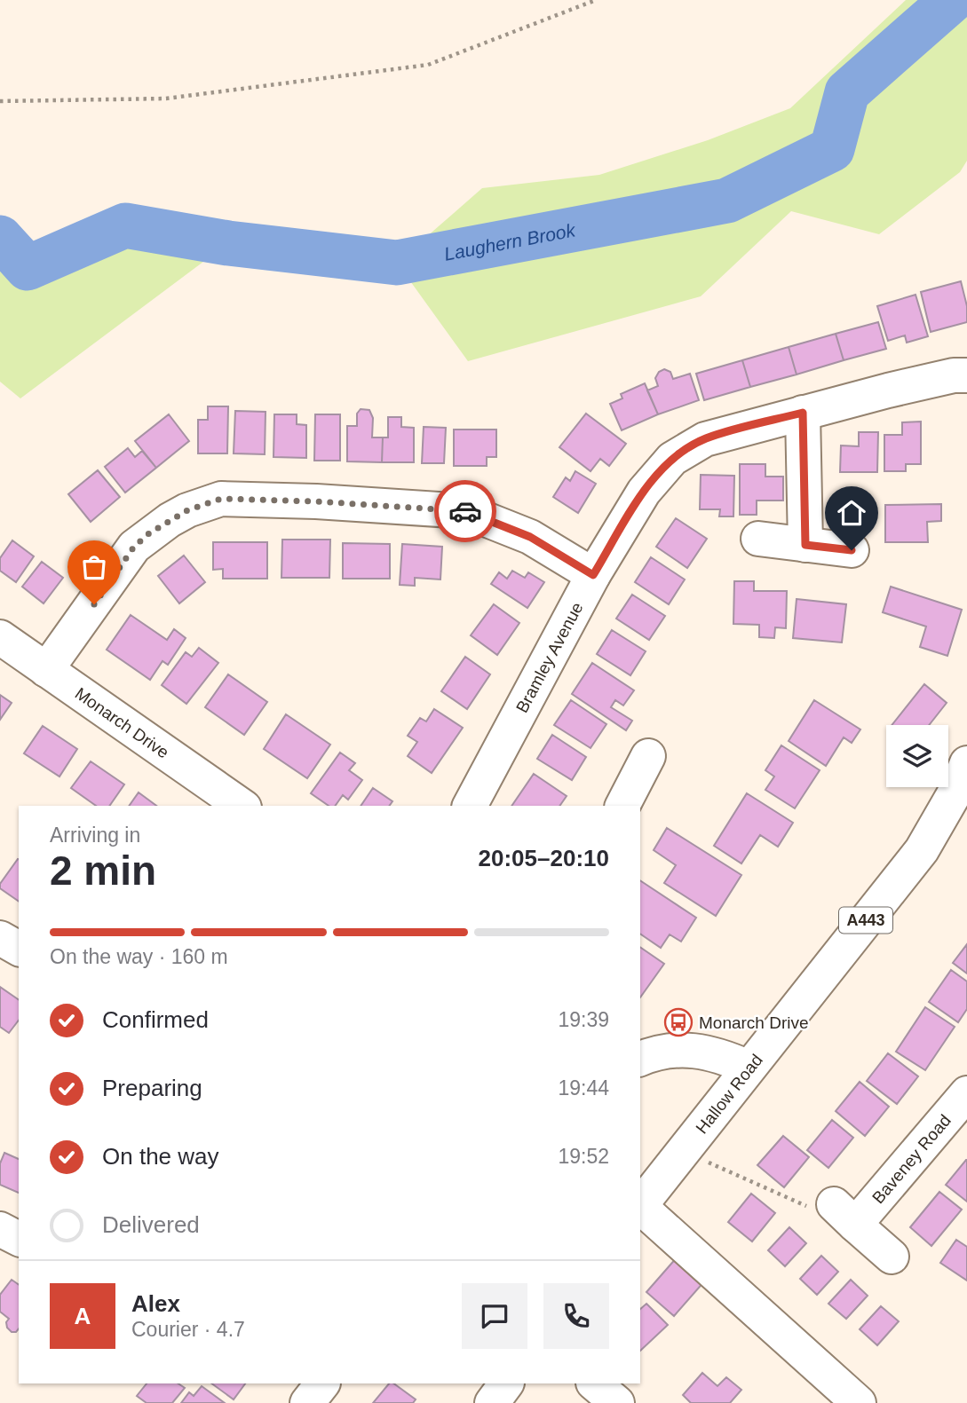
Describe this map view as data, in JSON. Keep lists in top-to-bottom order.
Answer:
{
  "streets": {
    "street": [
      "Bramley Avenue",
      "Monarch Drive",
      "A443",
      "Hallow Road",
      "Baveney Road"
    ]
  },
  "water": ["Laughern Brook"],
  "places": {
    "bus stop": ["Monarch Drive"]
  },
  "page": {
    "heading": ["2 min", "Arriving in", "20:05–20:10"],
    "panel": ["Alex", "Courier · 4.7"],
    "bar": "On the way · 160 m",
    "list": [
      ["Confirmed", "19:39"],
      ["Preparing", "19:44"],
      ["On the way", "19:52"],
      "Delivered"
    ],
    "round": "A"
  }
}
